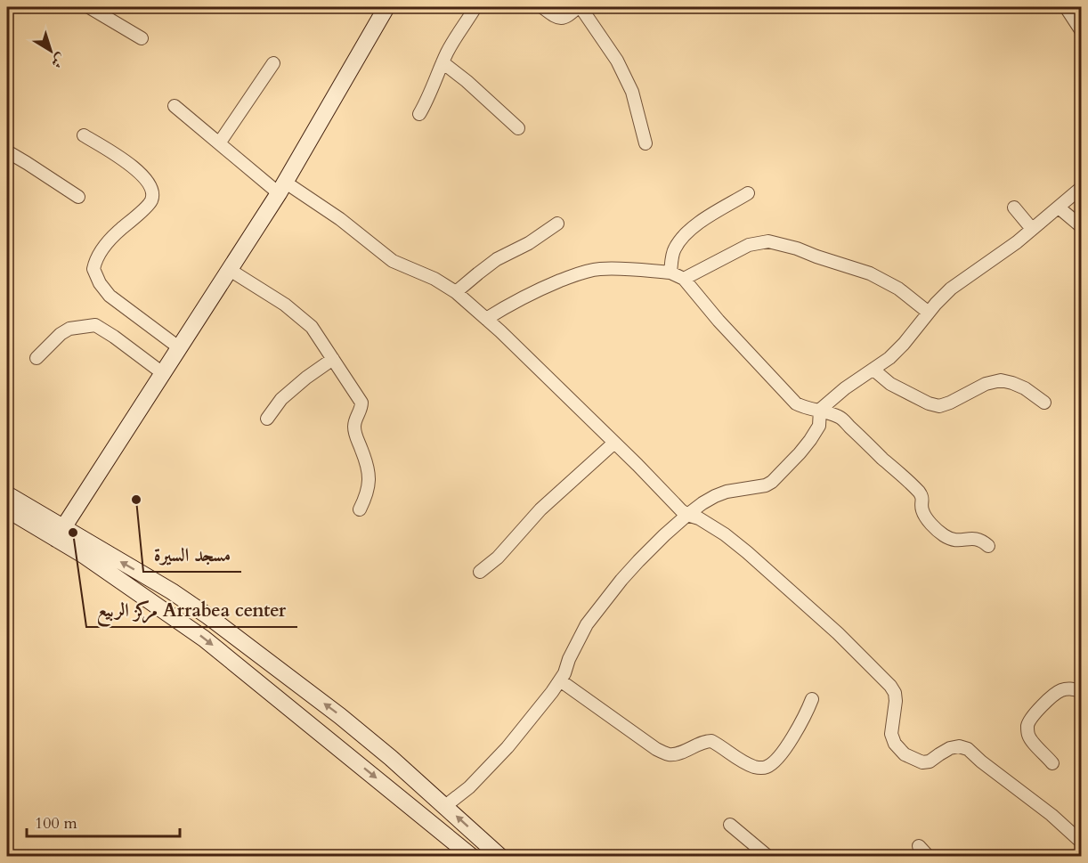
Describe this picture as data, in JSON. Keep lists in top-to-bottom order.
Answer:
{
  "places": ["مسجد السيرة", "مركز الربيع Arrabea center"],
  "scale_bar": "100 m",
  "north": "bottom right"
}
